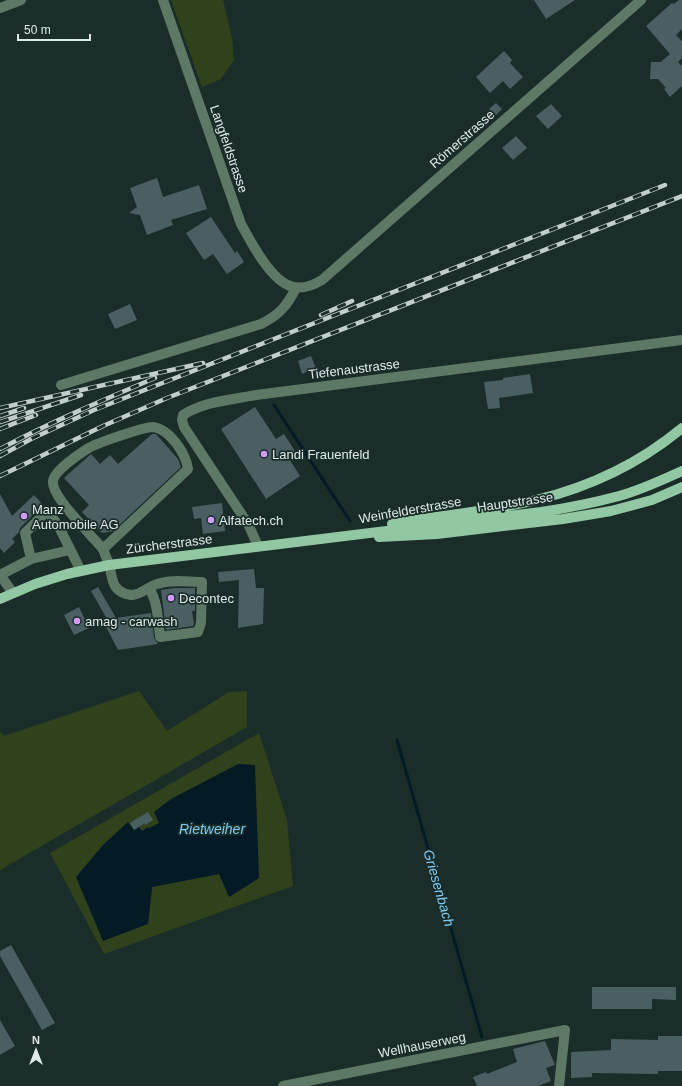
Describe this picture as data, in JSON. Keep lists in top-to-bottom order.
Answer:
{
  "streets": {
    "main road": ["Hauptstrasse", "Weinfelderstrasse", "Zürcherstrasse"],
    "street": [
      "Römerstrasse",
      "Langfeldstrasse",
      "Tiefenaustrasse",
      "Wellhauserweg"
    ]
  },
  "crossings": [
    ["Römerstrasse", "Langfeldstrasse"],
    ["Tiefenaustrasse", "Zürcherstrasse"],
    ["Hauptstrasse", "Weinfelderstrasse"],
    ["Hauptstrasse", "Zürcherstrasse"],
    ["Weinfelderstrasse", "Zürcherstrasse"]
  ],
  "water": ["Rietweiher", "Griesenbach"],
  "places": [
    "Landi Frauenfeld",
    "Manz Automobile AG",
    "Alfatech.ch",
    "Decontec",
    "amag - carwash"
  ],
  "scale_bar": "50 m",
  "north": "top"
}
